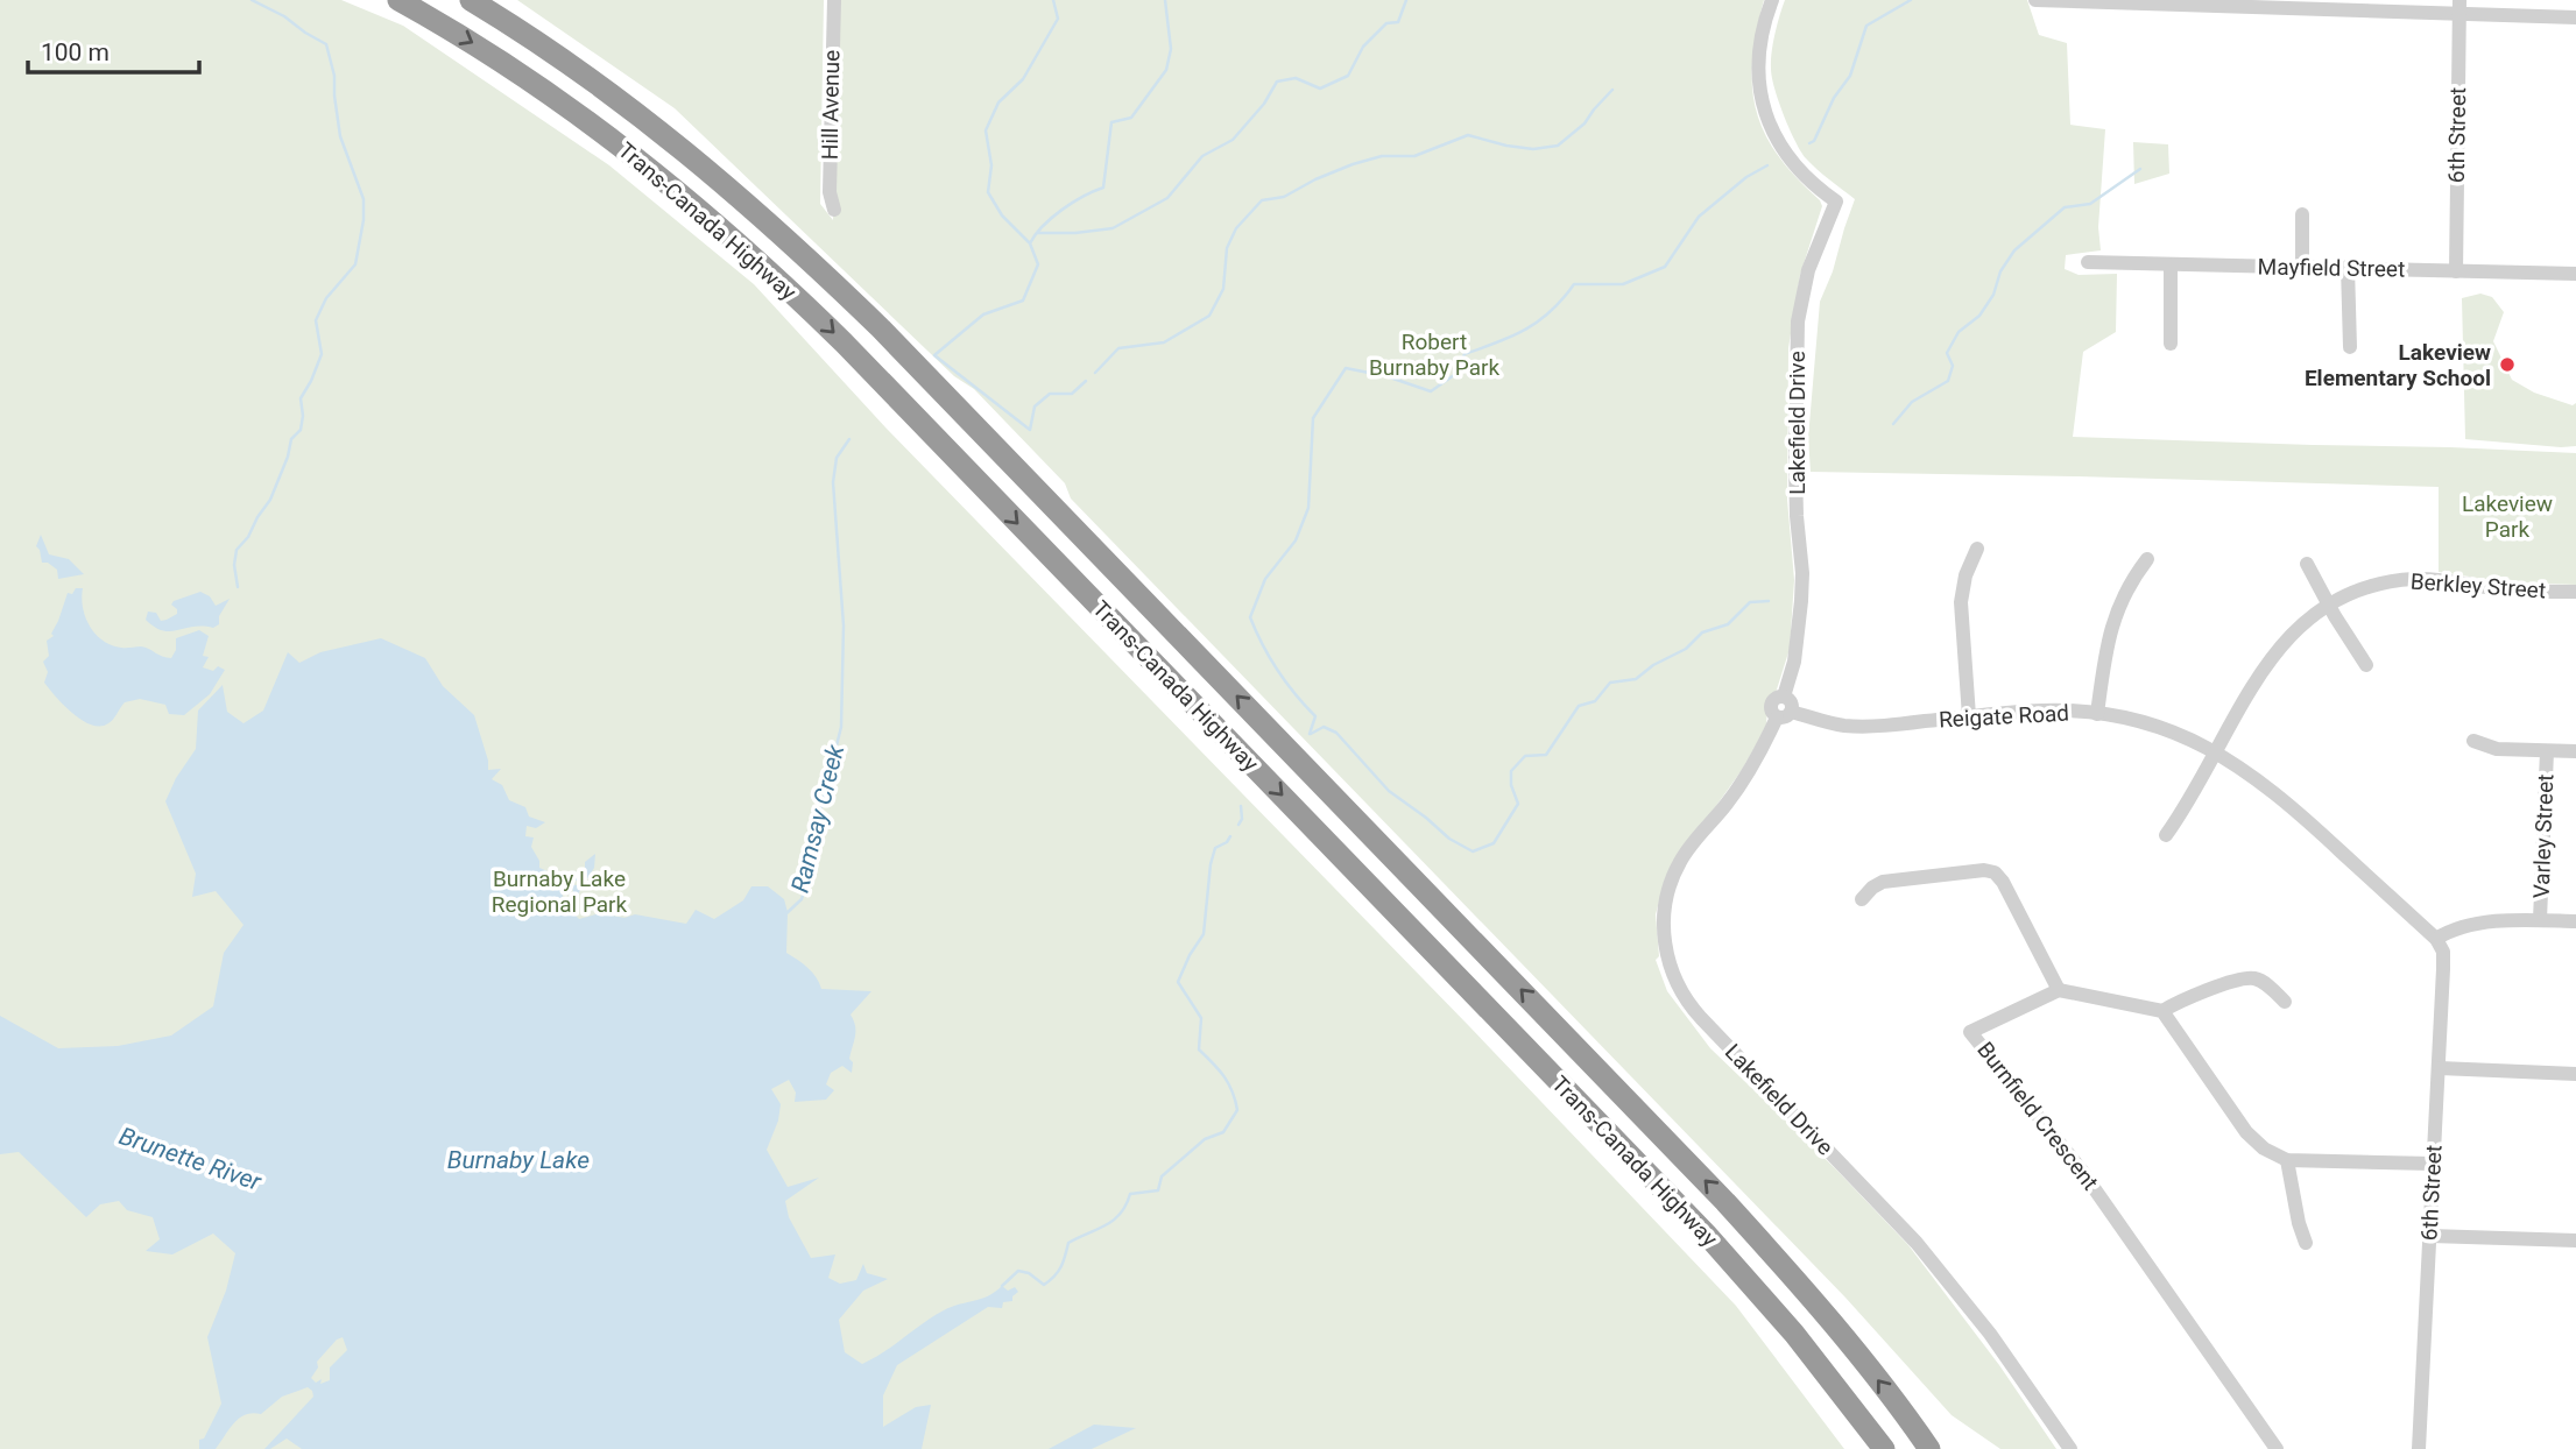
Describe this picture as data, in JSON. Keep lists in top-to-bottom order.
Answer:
{
  "streets": {
    "highway": ["Trans-Canada Highway"],
    "street": [
      "Hill Avenue",
      "6th Street",
      "Mayfield Street",
      "Lakefield Drive",
      "Berkley Street",
      "Reigate Road",
      "Varley Street",
      "Burnfield Crescent"
    ]
  },
  "crossings": [
    ["6th Street", "Mayfield Street"],
    ["6th Street", "Reigate Road"],
    ["Lakefield Drive", "Reigate Road"],
    ["Berkley Street", "Reigate Road"]
  ],
  "water": ["Ramsay Creek", "Brunette River", "Burnaby Lake"],
  "parks": ["Robert Burnaby Park", "Lakeview Park", "Burnaby Lake Regional Park"],
  "places": ["Lakeview Elementary School"],
  "scale_bar": "100 m"
}
